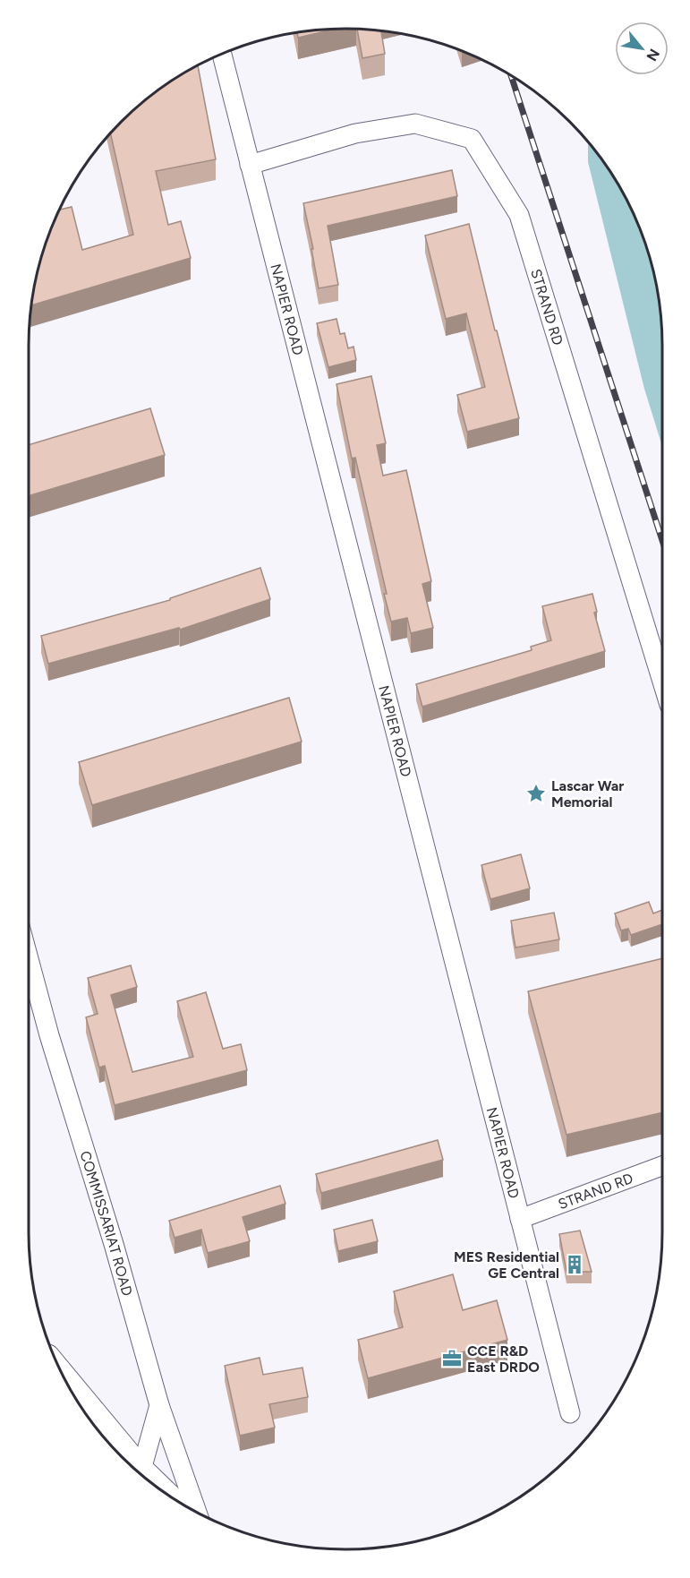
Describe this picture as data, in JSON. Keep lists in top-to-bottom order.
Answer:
{
  "streets": {
    "street": ["STRAND RD", "NAPIER ROAD", "COMMISSARIAT ROAD"]
  },
  "crossings": [
    ["STRAND RD", "NAPIER ROAD"]
  ],
  "places": {
    "place": ["Lascar War Memorial"],
    "building": ["MES Residential GE Central"],
    "office": ["CCE R&D East DRDO"]
  },
  "north": "bottom right"
}
